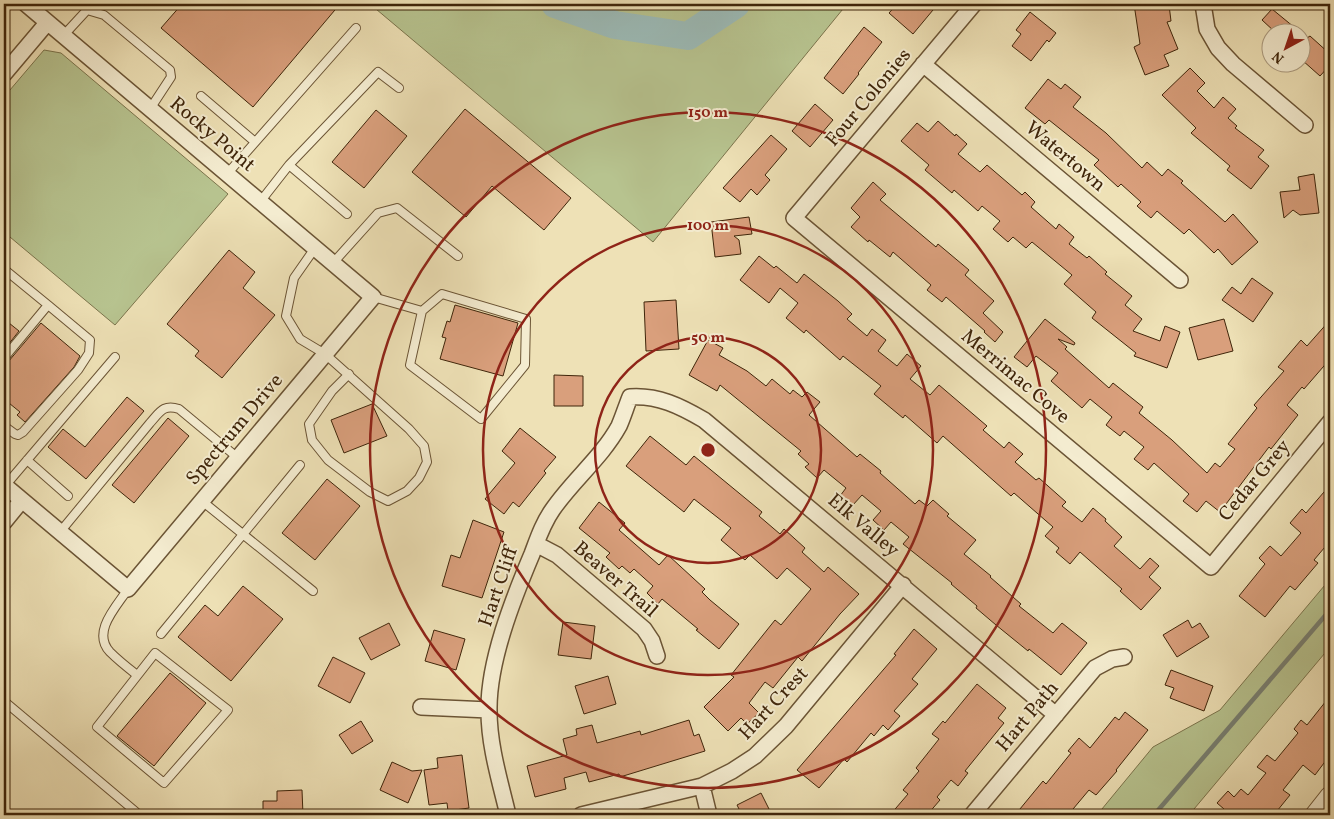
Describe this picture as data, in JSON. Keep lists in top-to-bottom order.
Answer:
{
  "streets": {
    "street": [
      "Four Colonies",
      "Rocky Point",
      "Watertown",
      "Merrimac Cove",
      "Spectrum Drive",
      "Cedar Grey",
      "Elk Valley",
      "Beaver Trail",
      "Hart Cliff",
      "Hart Crest",
      "Hart Path"
    ]
  },
  "crossings": [
    ["Four Colonies", "Watertown"],
    ["Four Colonies", "Merrimac Cove"],
    ["Rocky Point", "Spectrum Drive"],
    ["Merrimac Cove", "Cedar Grey"],
    ["Elk Valley", "Hart Cliff"],
    ["Elk Valley", "Hart Crest"],
    ["Elk Valley", "Hart Path"],
    ["Beaver Trail", "Hart Cliff"]
  ],
  "north": "bottom left",
  "rings": ["150 m", "100 m", "50 m"]
}
